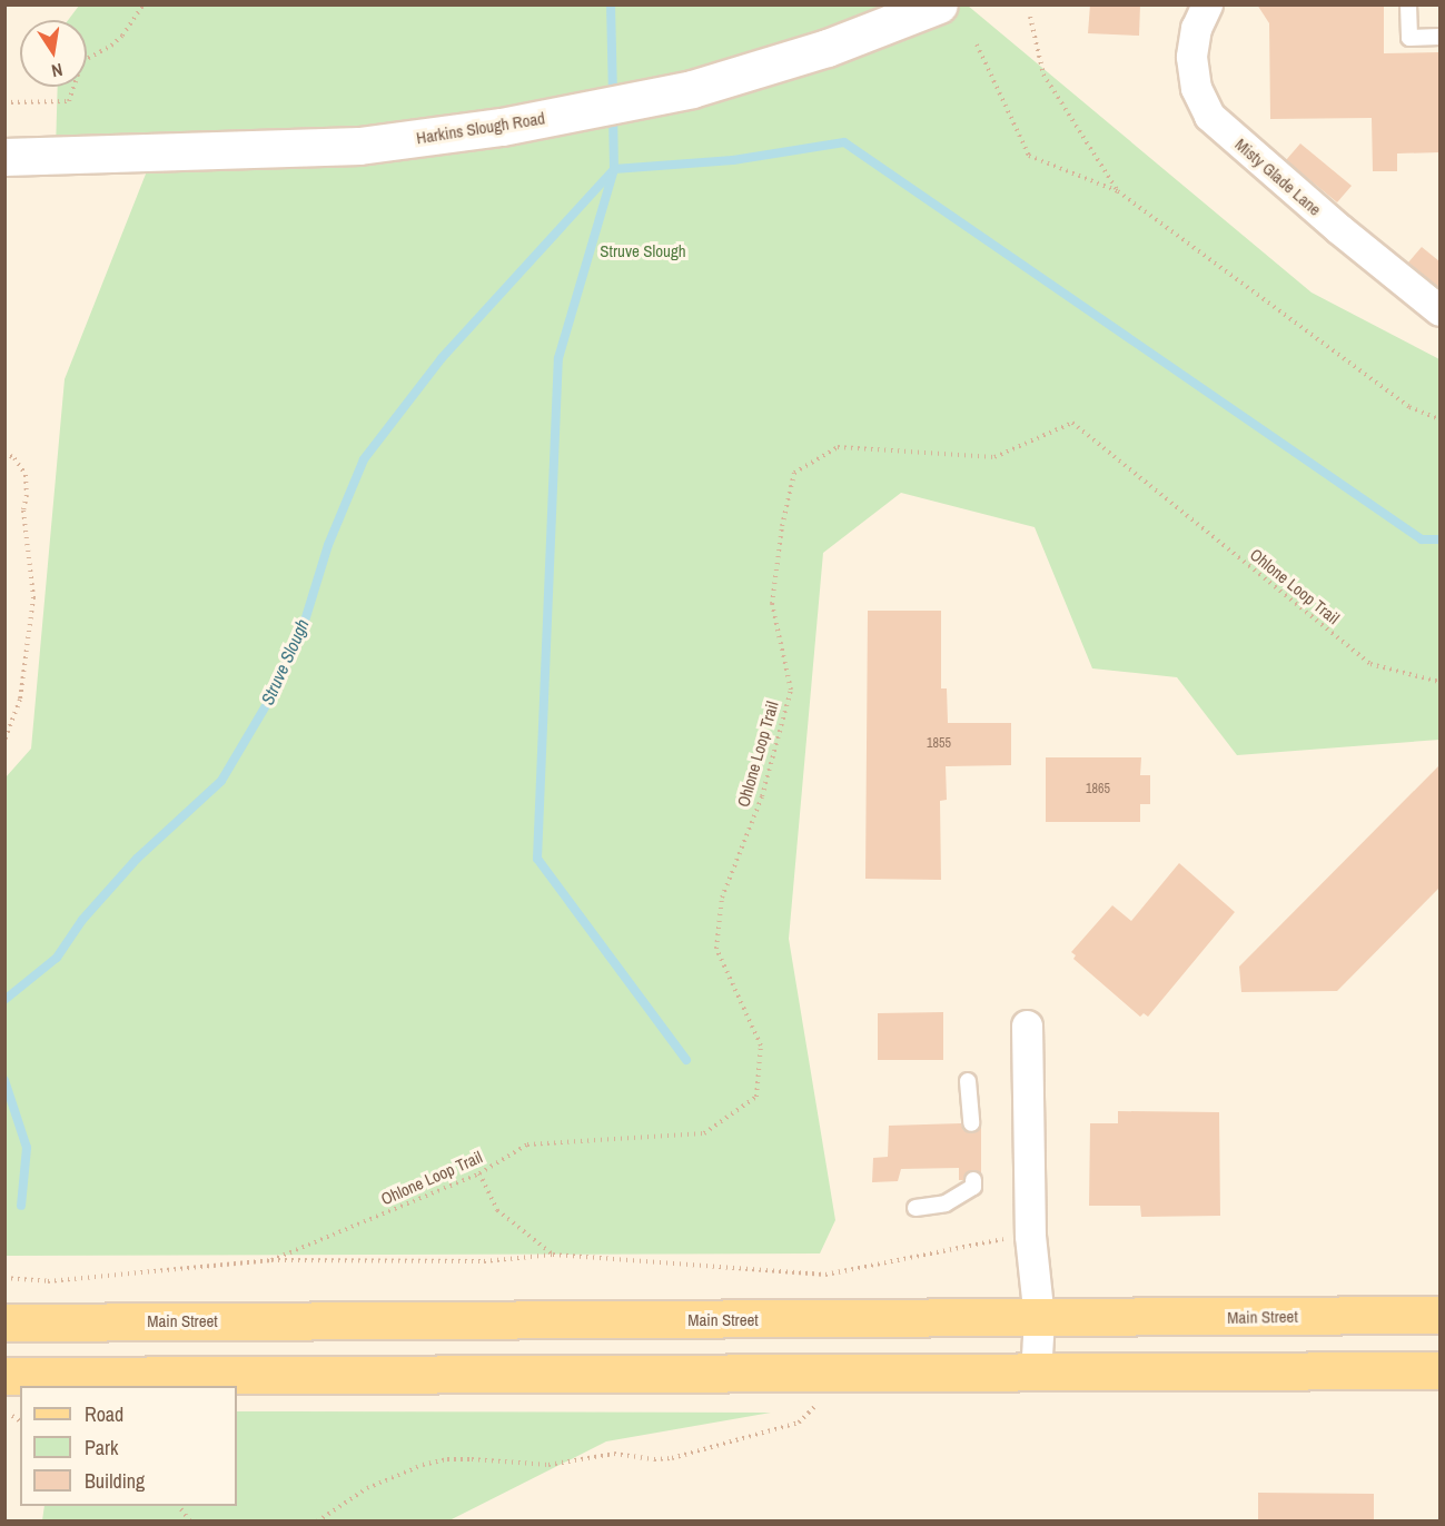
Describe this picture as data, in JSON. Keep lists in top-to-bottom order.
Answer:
{
  "streets": {
    "main road": ["Harkins Slough Road", "Main Street"],
    "street": ["Misty Glade Lane"],
    "path": ["Ohlone Loop Trail"]
  },
  "water": ["Struve Slough"],
  "parks": ["Struve Slough"],
  "house_numbers": ["1855", "1865"],
  "legend": ["Road", "Park", "Building"],
  "north": "bottom"
}
